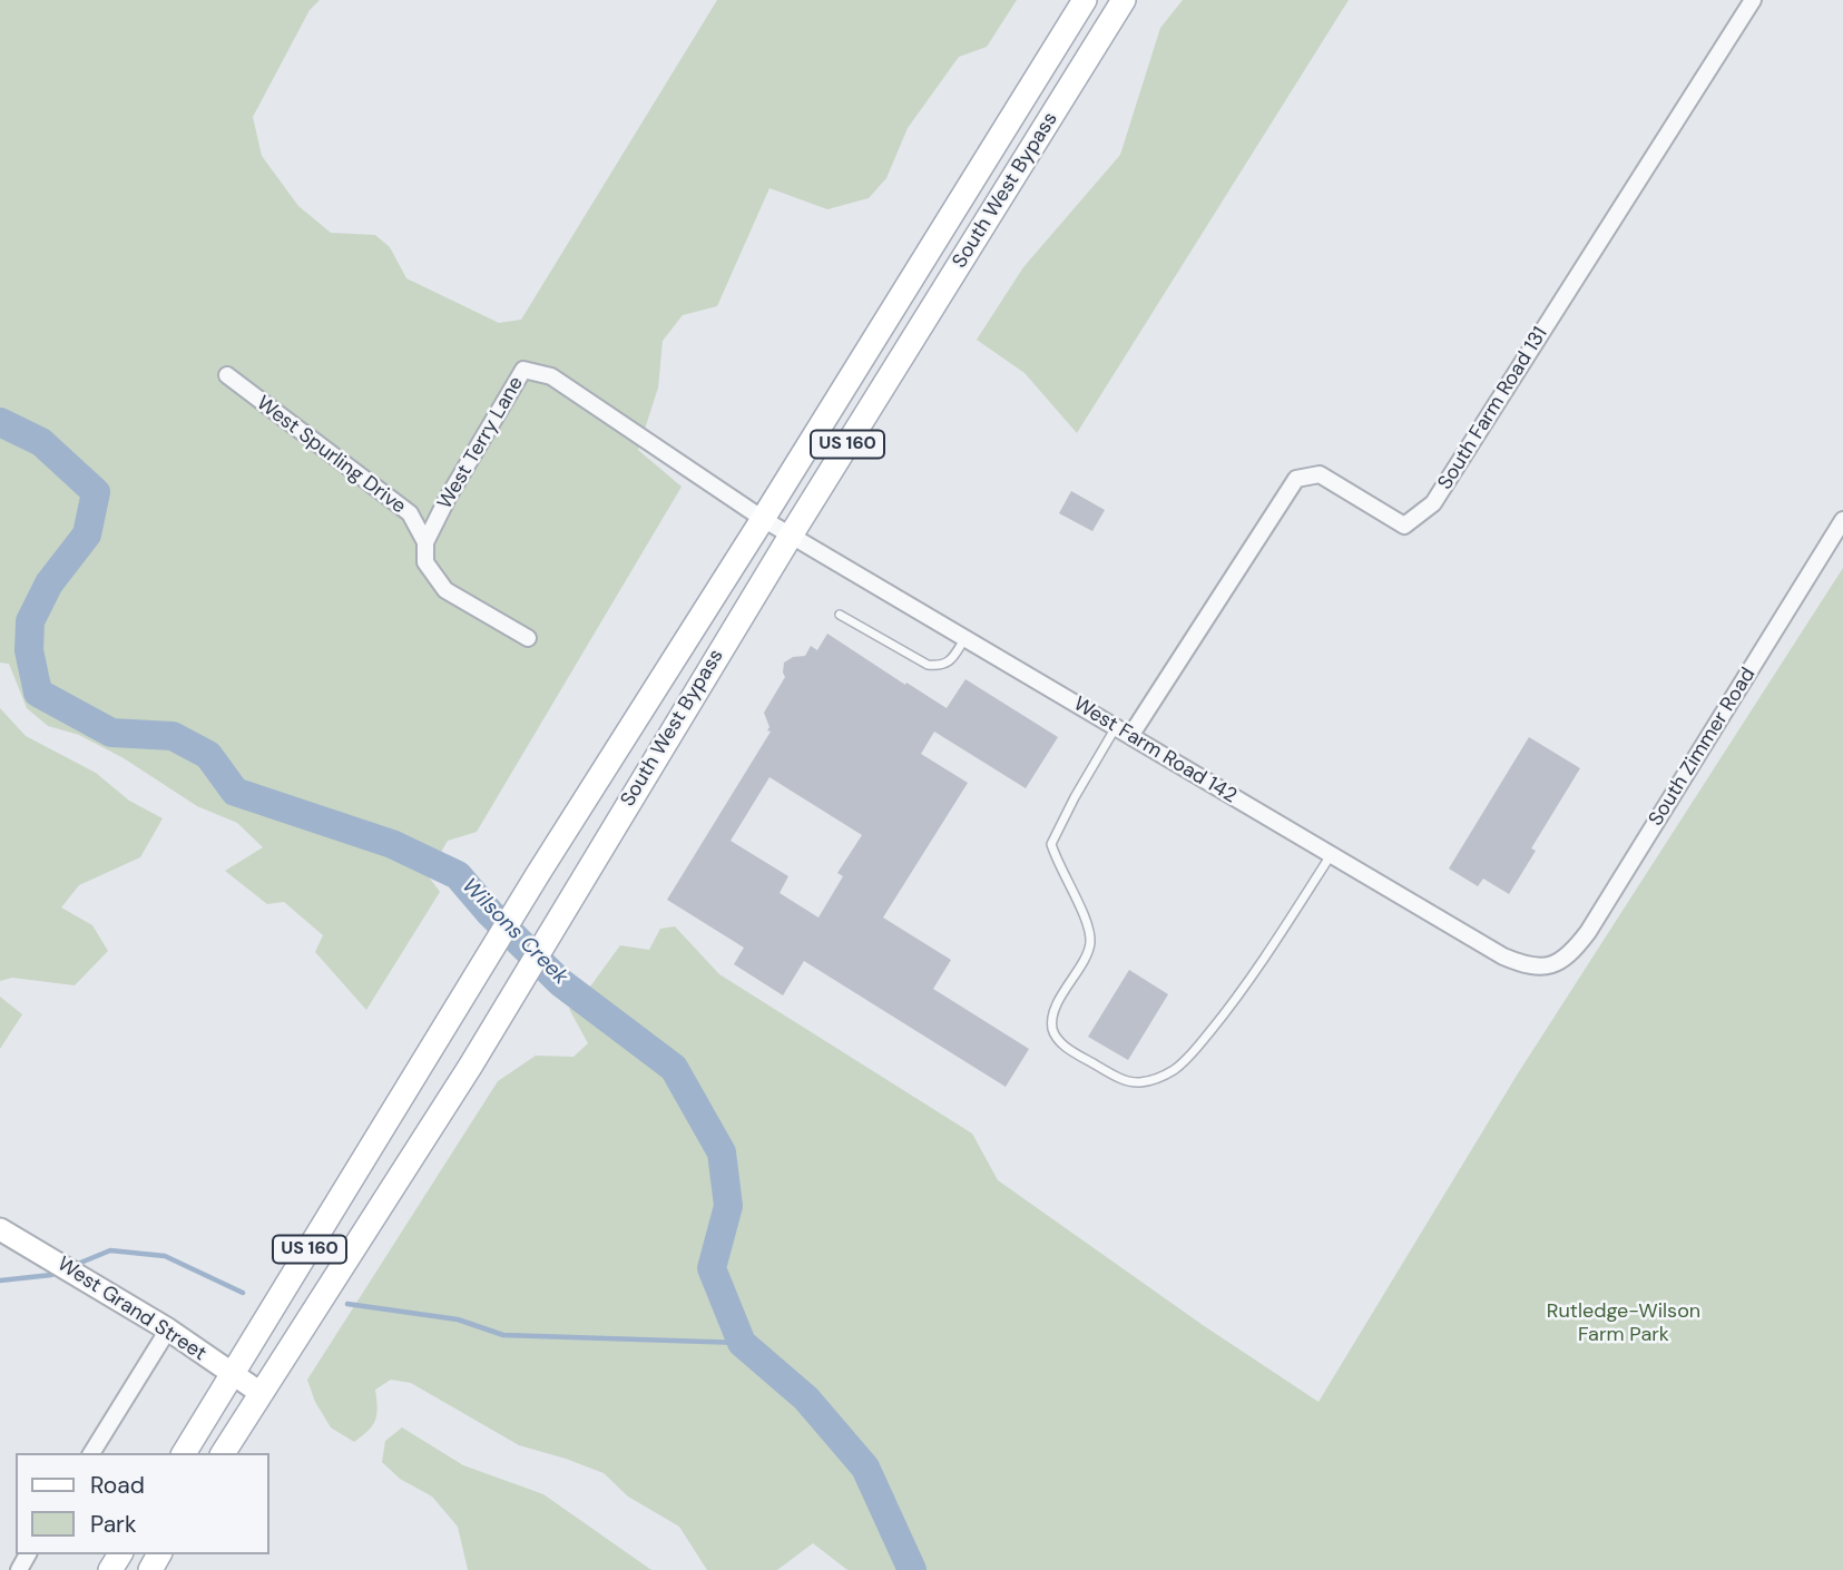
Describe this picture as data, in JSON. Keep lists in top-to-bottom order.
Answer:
{
  "streets": {
    "main road": ["South West Bypass", "US 160", "West Grand Street"],
    "street": [
      "South Farm Road 131",
      "West Terry Lane",
      "West Spurling Drive",
      "South Zimmer Road",
      "West Farm Road 142"
    ]
  },
  "crossings": [
    ["South West Bypass", "West Terry Lane"],
    ["South West Bypass", "West Farm Road 142"],
    ["South West Bypass", "West Grand Street"],
    ["South Farm Road 131", "West Farm Road 142"],
    ["West Terry Lane", "West Spurling Drive"],
    ["West Terry Lane", "West Farm Road 142"],
    ["South Zimmer Road", "West Farm Road 142"]
  ],
  "water": ["Wilsons Creek"],
  "parks": ["Rutledge-Wilson Farm Park"],
  "legend": ["Road", "Park"]
}
